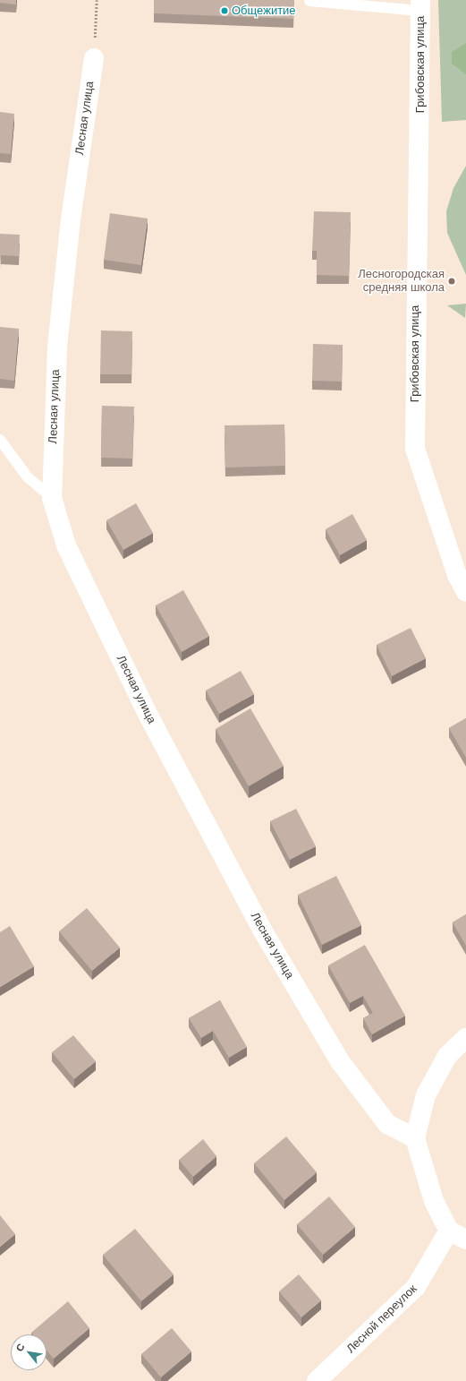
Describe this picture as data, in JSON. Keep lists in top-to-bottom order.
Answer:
{
  "streets": {
    "street": ["Грибовская улица", "Лесная улица", "Лесной переулок"]
  },
  "places": ["Общежитие", "Лесногородская средняя школа"],
  "north": "top left"
}
